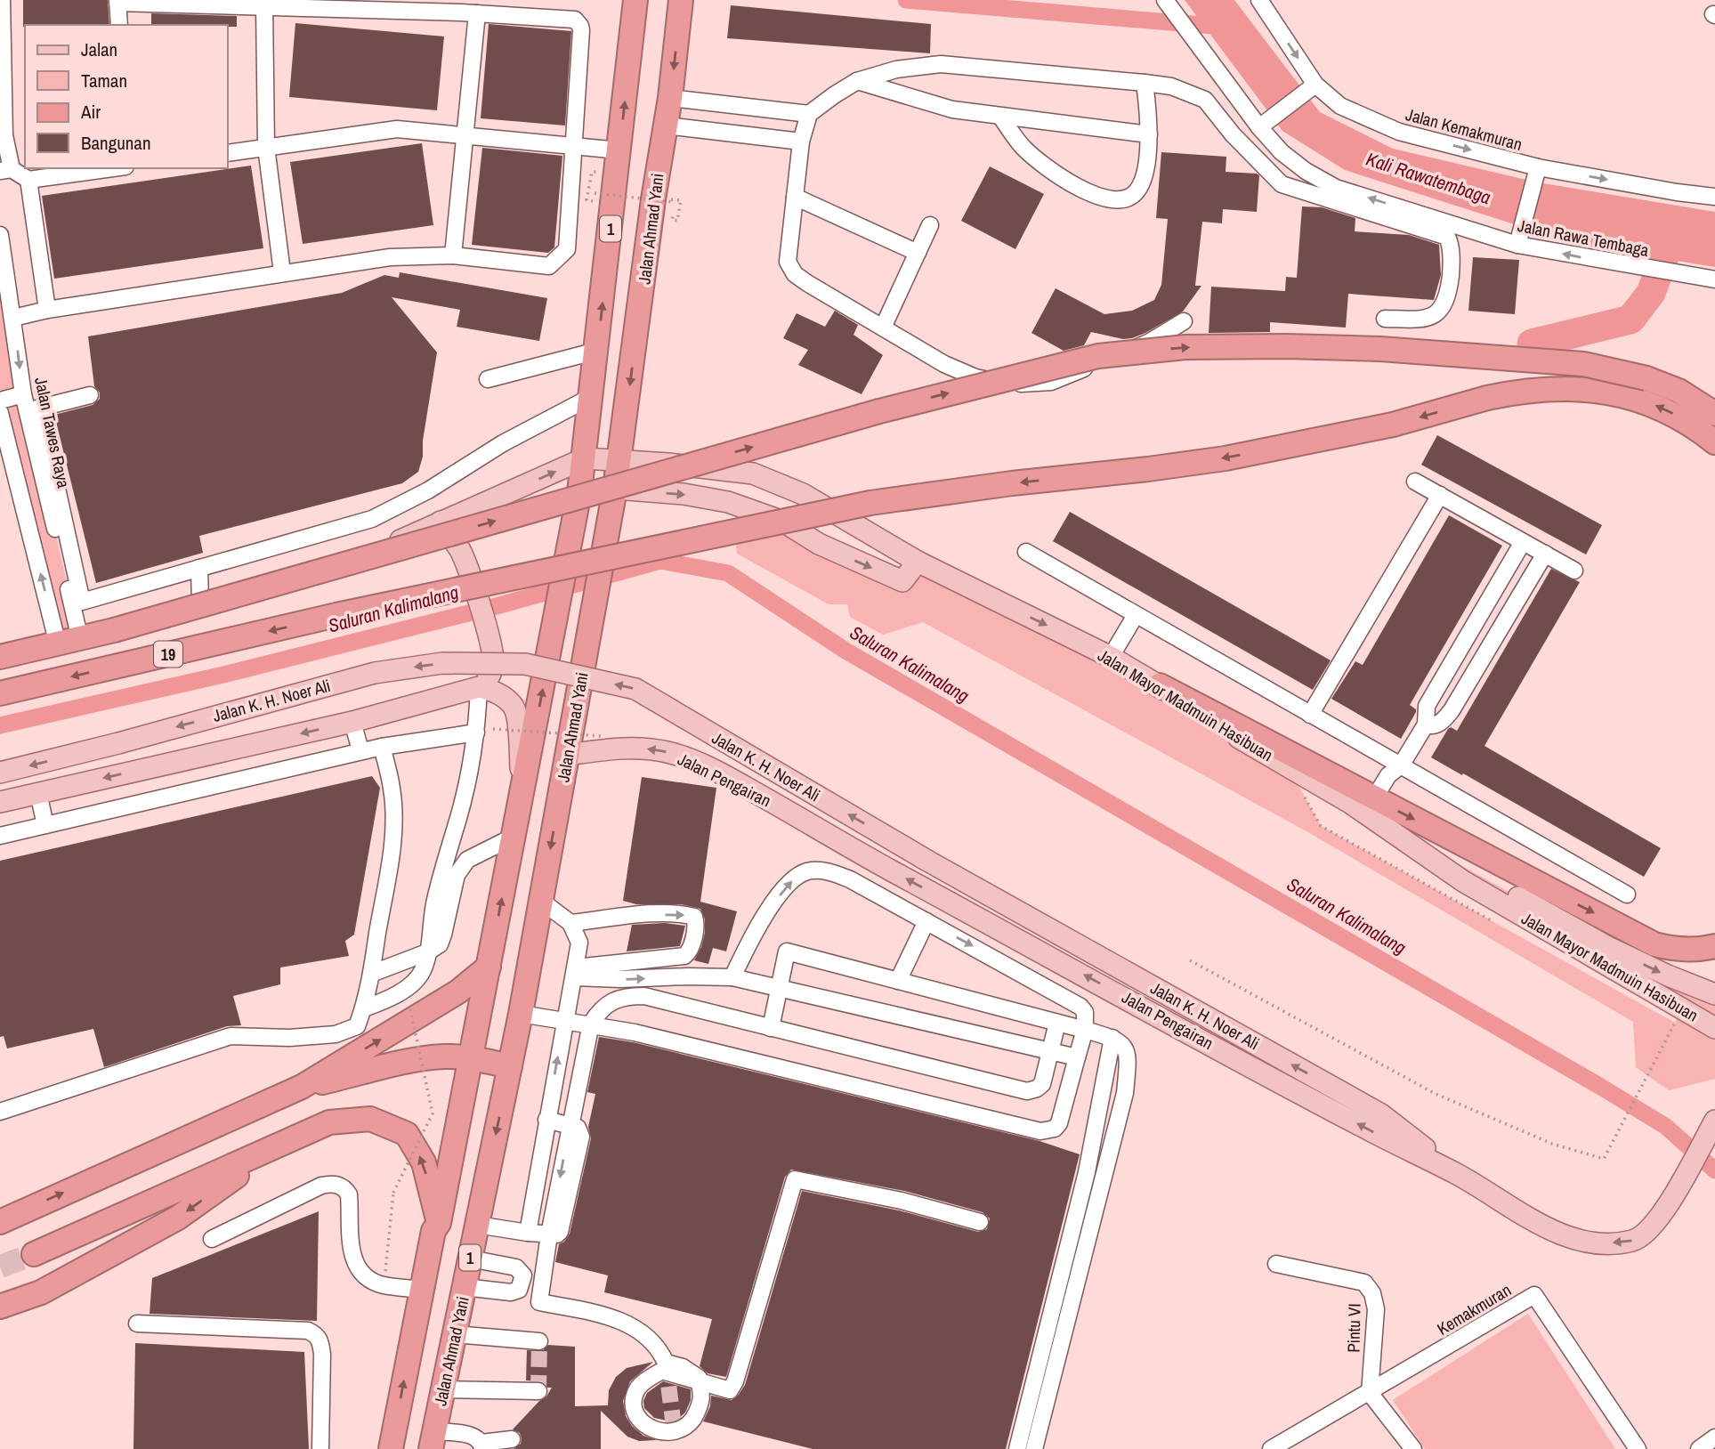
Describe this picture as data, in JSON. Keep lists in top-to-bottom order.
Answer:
{
  "streets": {
    "highway": ["1", "Jalan Ahmad Yani", "19"],
    "main road": ["Jalan K. H. Noer Ali", "Jalan Mayor Madmuin Hasibuan", "Jalan Pengairan"],
    "street": [
      "Jalan Kemakmuran",
      "Jalan Rawa Tembaga",
      "Jalan Tawes Raya",
      "Kemakmuran",
      "Pintu VI"
    ]
  },
  "crossings": [
    ["Jalan Ahmad Yani", "Jalan Mayor Madmuin Hasibuan"],
    ["Jalan Ahmad Yani", "Jalan Pengairan"],
    ["Jalan K. H. Noer Ali", "Jalan Pengairan"],
    ["Kemakmuran", "Pintu VI"]
  ],
  "one_way": [
    "Jalan Kemakmuran",
    "Jalan Rawa Tembaga",
    "Jalan K. H. Noer Ali",
    "Jalan Pengairan"
  ],
  "water": ["Kali Rawatembaga", "Saluran Kalimalang"],
  "legend": [
    "Jalan",
    "Taman",
    "Air",
    "Bangunan"
  ]
}
